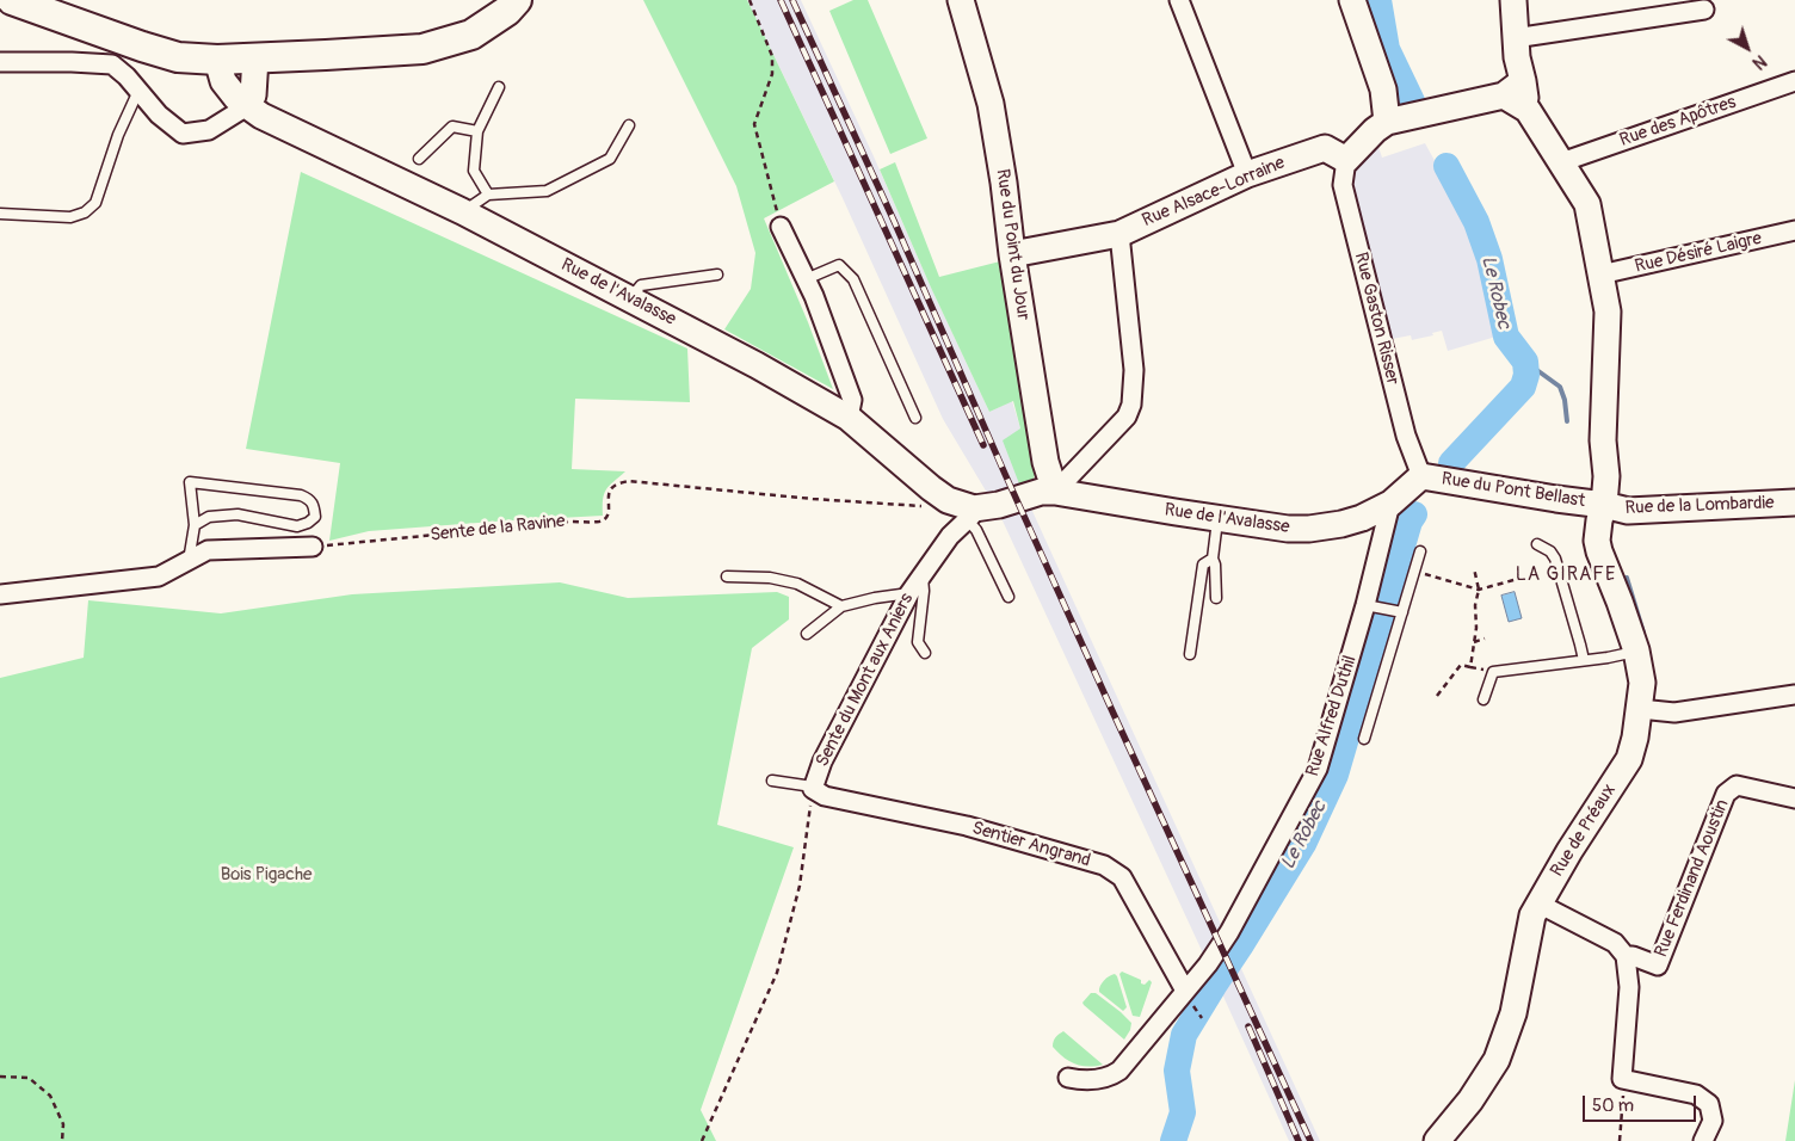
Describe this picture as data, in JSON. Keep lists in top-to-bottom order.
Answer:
{
  "streets": {
    "main road": [
      "Rue Alsace-Lorraine",
      "Rue du Point du Jour",
      "Rue de l'Avalasse",
      "Rue du Pont Bellast",
      "Rue de la Lombardie",
      "Rue de Préaux"
    ],
    "street": [
      "Rue des Apôtres",
      "Rue Désiré Laigre",
      "Rue Gaston Risser",
      "Sente du Mont aux Aniers",
      "Rue Alfred Duthil",
      "Sentier Angrand",
      "Rue Ferdinand Aoustin"
    ],
    "path": ["Sente de la Ravine"]
  },
  "crossings": [
    ["Rue Alsace-Lorraine", "Rue du Point du Jour"],
    ["Rue Alsace-Lorraine", "Rue Gaston Risser"],
    ["Rue du Point du Jour", "Rue de l'Avalasse"],
    ["Rue de l'Avalasse", "Rue Gaston Risser"],
    ["Rue de l'Avalasse", "Rue du Pont Bellast"],
    ["Rue de l'Avalasse", "Sente du Mont aux Aniers"],
    ["Rue de l'Avalasse", "Rue Alfred Duthil"],
    ["Rue Gaston Risser", "Rue du Pont Bellast"],
    ["Rue du Pont Bellast", "Rue de la Lombardie"],
    ["Rue du Pont Bellast", "Rue de Préaux"],
    ["Rue de la Lombardie", "Rue de Préaux"],
    ["Sente du Mont aux Aniers", "Sentier Angrand"],
    ["Rue Alfred Duthil", "Sentier Angrand"]
  ],
  "districts": ["LA GIRAFE"],
  "water": ["Le Robec"],
  "parks": ["Bois Pigache"],
  "scale_bar": "50 m",
  "north": "bottom right"
}
